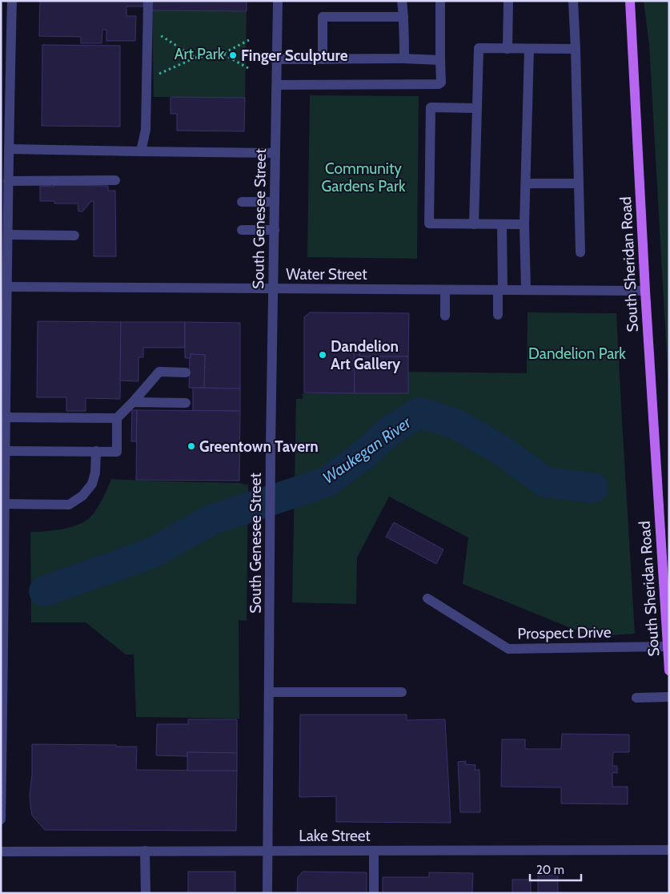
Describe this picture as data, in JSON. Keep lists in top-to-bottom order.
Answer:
{
  "streets": {
    "main road": ["South Sheridan Road"],
    "street": [
      "South Genesee Street",
      "Water Street",
      "Prospect Drive",
      "Lake Street"
    ]
  },
  "crossings": [
    ["South Genesee Street", "Water Street"],
    ["South Genesee Street", "Lake Street"],
    ["South Sheridan Road", "Water Street"],
    ["South Sheridan Road", "Prospect Drive"]
  ],
  "water": ["Waukegan River"],
  "parks": ["Art Park", "Community Gardens Park", "Dandelion Park"],
  "places": ["Finger Sculpture", "Dandelion Art Gallery", "Greentown Tavern"],
  "scale_bar": "20 m"
}
